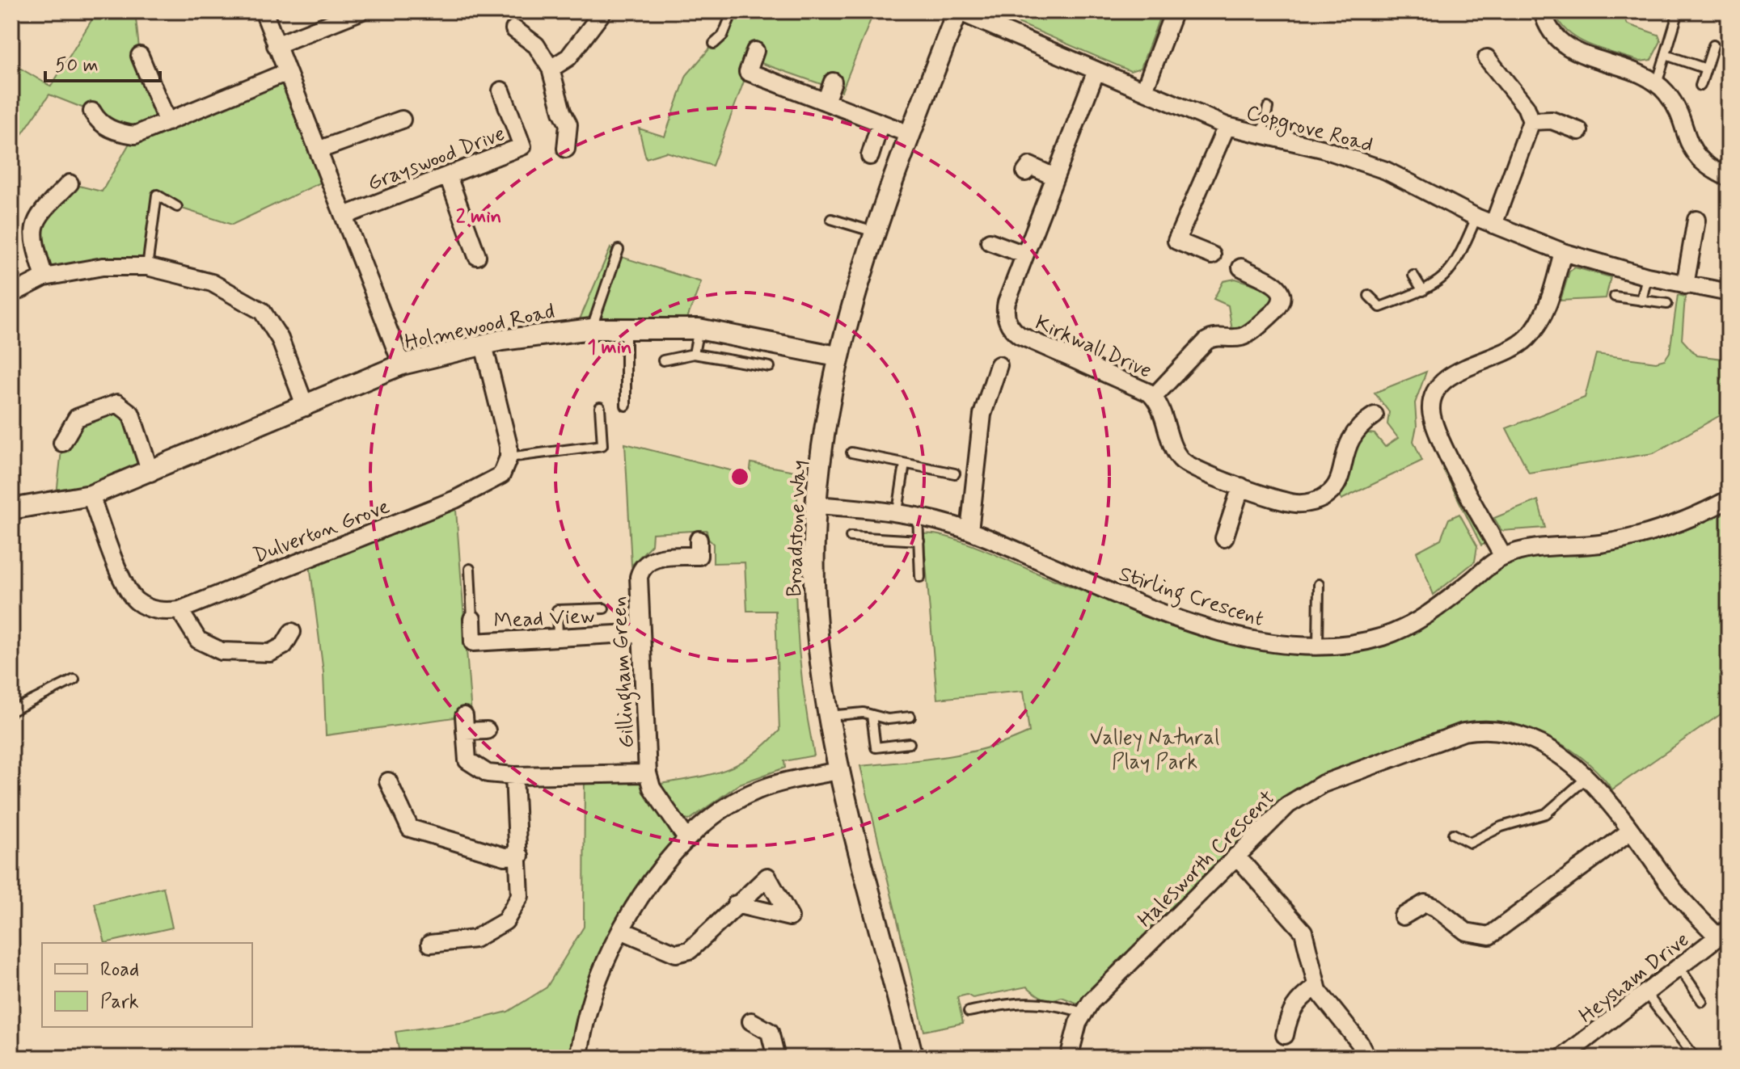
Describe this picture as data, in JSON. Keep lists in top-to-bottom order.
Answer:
{
  "streets": {
    "street": [
      "Copgrove Road",
      "Grayswood Drive",
      "Holmewood Road",
      "Kirkwall Drive",
      "Broadstone Way",
      "Dulverton Grove",
      "Stirling Crescent",
      "Mead View",
      "Gillingham Green",
      "Halesworth Crescent",
      "Heysham Drive"
    ]
  },
  "crossings": [
    ["Copgrove Road", "Kirkwall Drive"],
    ["Copgrove Road", "Broadstone Way"],
    ["Holmewood Road", "Broadstone Way"],
    ["Holmewood Road", "Dulverton Grove"],
    ["Broadstone Way", "Stirling Crescent"],
    ["Mead View", "Gillingham Green"],
    ["Halesworth Crescent", "Heysham Drive"]
  ],
  "parks": ["Valley Natural Play Park"],
  "legend": ["Road", "Park"],
  "scale_bar": "50 m",
  "rings": ["2 min", "1 min"]
}
